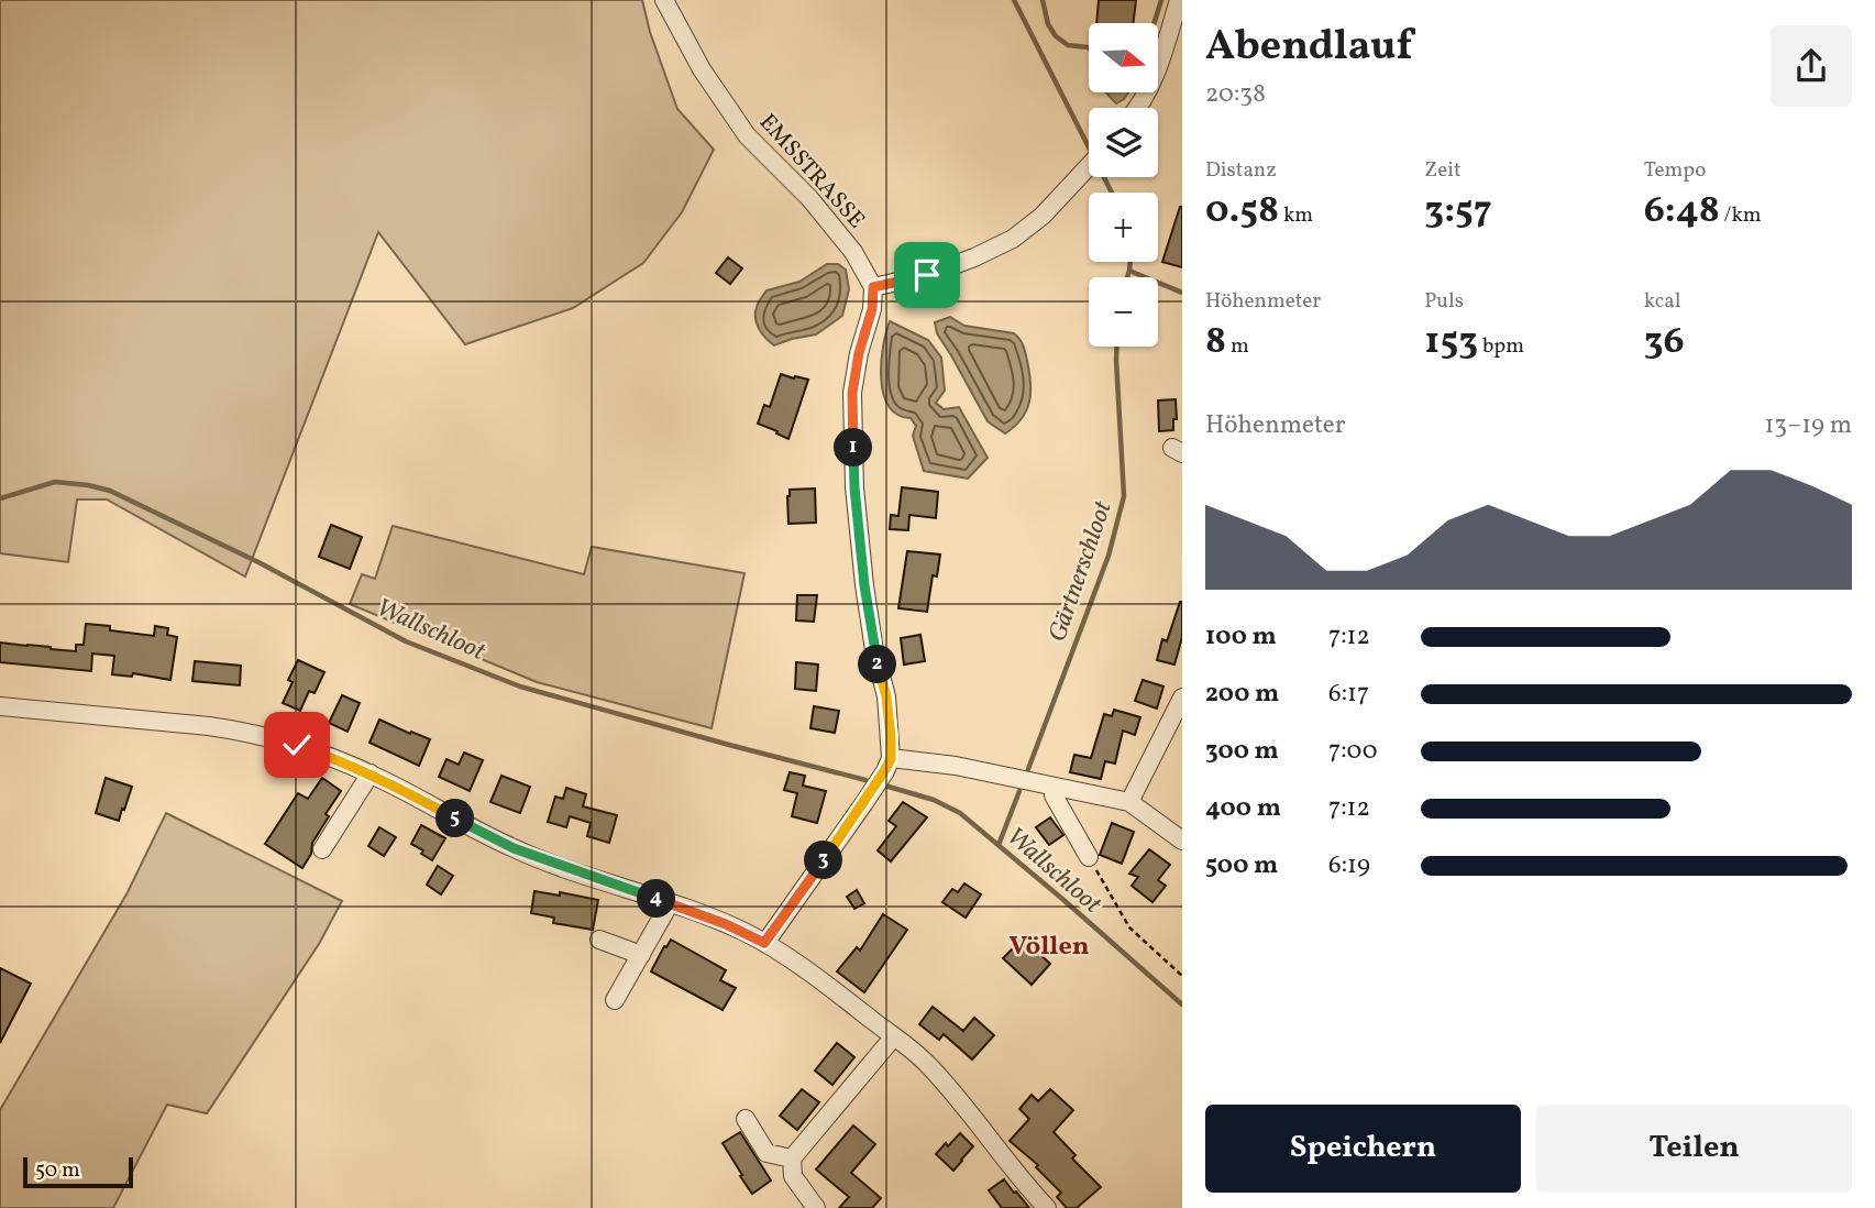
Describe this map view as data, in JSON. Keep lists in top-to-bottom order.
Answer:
{
  "streets": {
    "street": ["EMSSTRASSE"]
  },
  "districts": ["Völlen"],
  "water": ["Gärtnerschloot", "Wallschloot"],
  "scale_bar": "50 m",
  "north": "right",
  "page": {
    "heading": ["Abendlauf", "20:38"],
    "map_buttons": ["+", "−"],
    "stats": [
      ["Distanz", "0.58 km"],
      ["Zeit", "3:57"],
      ["Tempo", "6:48 /km"],
      ["Höhenmeter", "8 m"],
      ["Puls", "153 bpm"],
      ["kcal", "36"]
    ],
    "chart": ["Höhenmeter", "13–19 m"],
    "pins": [
      "1",
      "2",
      "5",
      "3",
      "4"
    ],
    "list": [
      {
        "name": "100 m",
        "note": "7:12"
      },
      {
        "name": "200 m",
        "note": "6:17"
      },
      {
        "name": "300 m",
        "note": "7:00"
      },
      {
        "name": "400 m",
        "note": "7:12"
      },
      {
        "name": "500 m",
        "note": "6:19"
      }
    ],
    "buttons": ["Speichern", "Teilen"],
    "scale": "50 m"
  }
}
